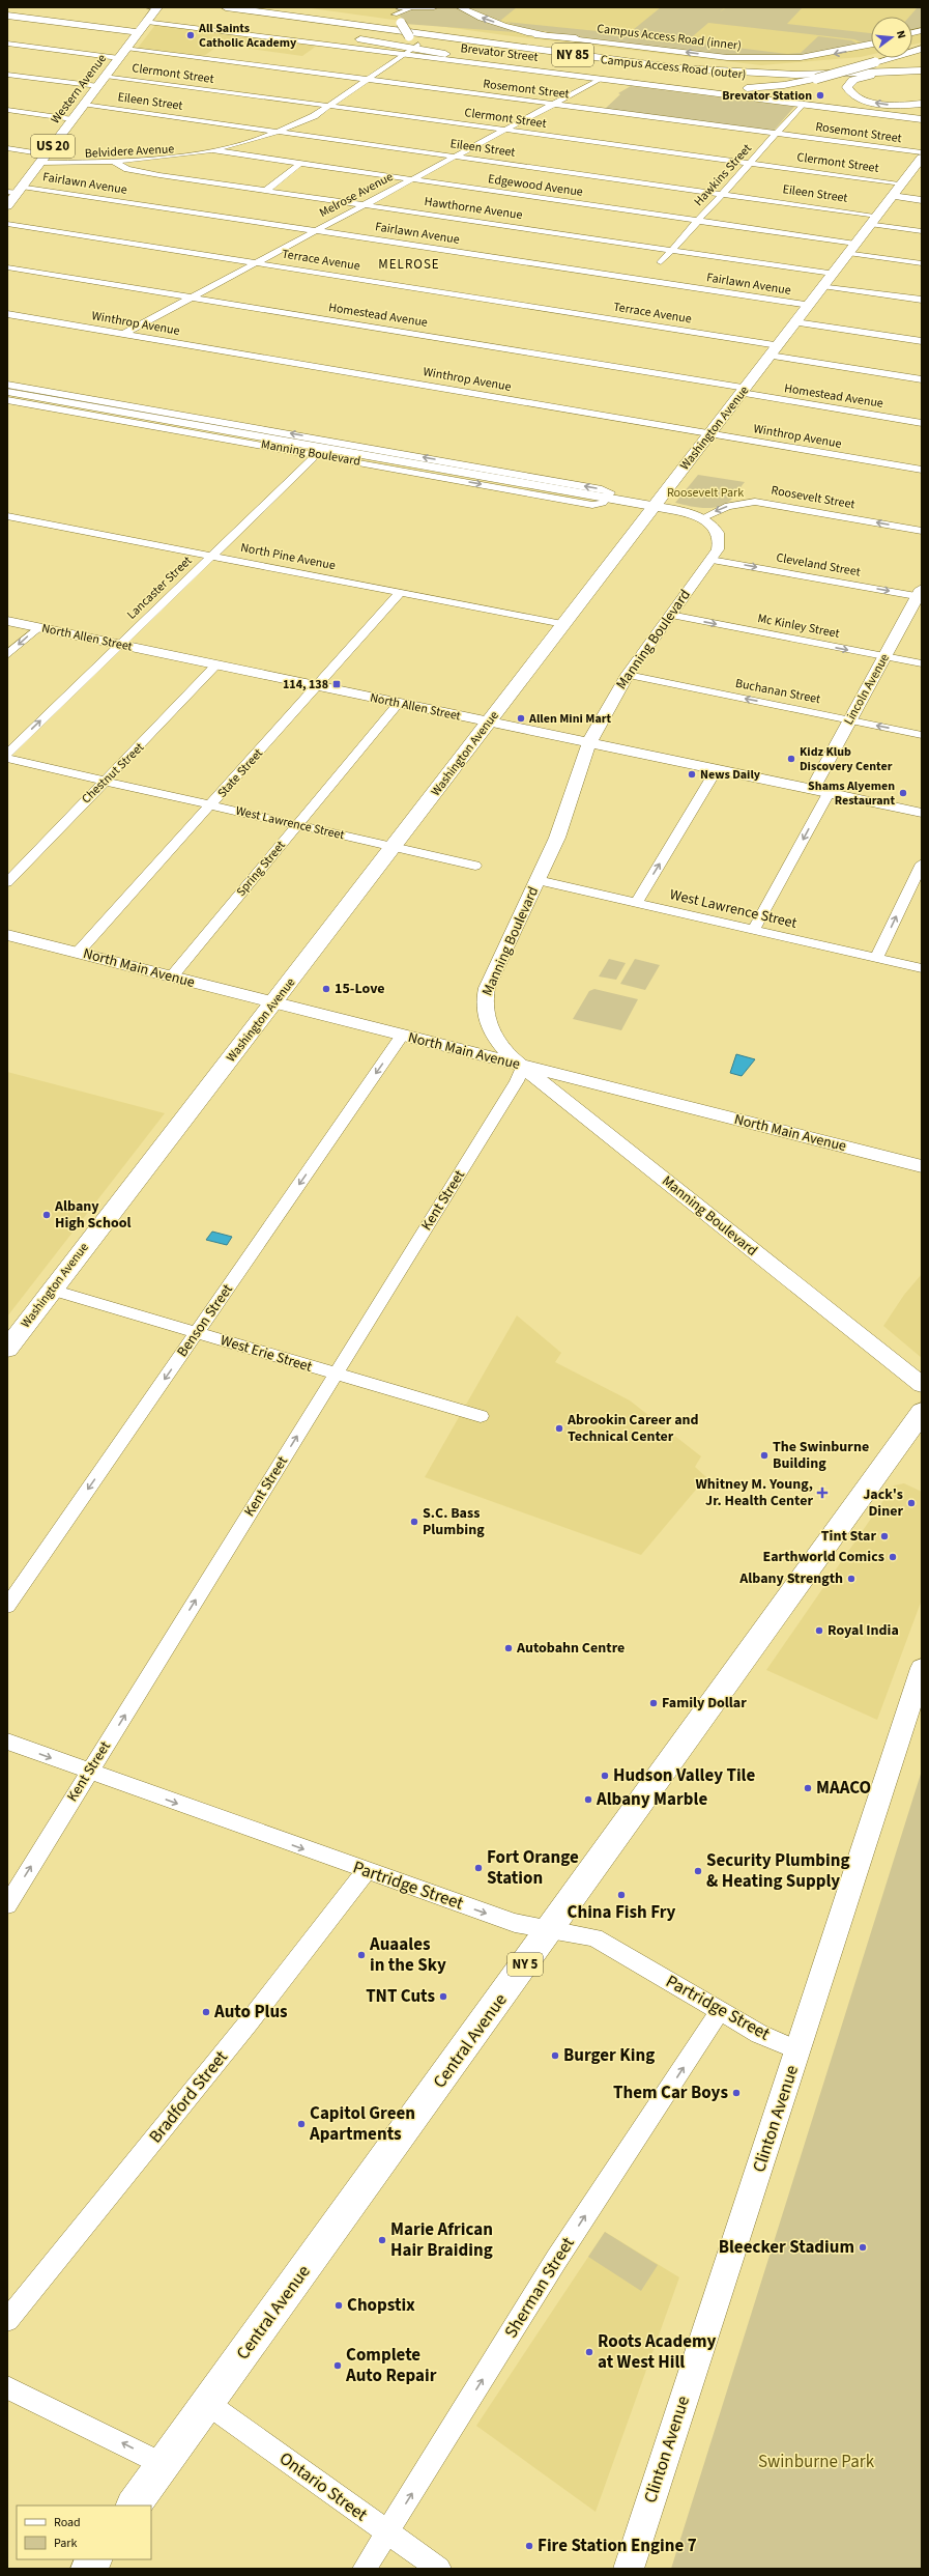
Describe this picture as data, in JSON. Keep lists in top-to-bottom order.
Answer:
{
  "streets": {
    "main road": [
      "NY 85",
      "Western Avenue",
      "US 20",
      "Washington Avenue",
      "NY 5",
      "Central Avenue"
    ],
    "street": [
      "Campus Access Road (inner)",
      "Brevator Street",
      "Campus Access Road (outer)",
      "Clermont Street",
      "Rosemont Street",
      "Eileen Street",
      "Belvidere Avenue",
      "Hawkins Street",
      "Fairlawn Avenue",
      "Edgewood Avenue",
      "Melrose Avenue",
      "Hawthorne Avenue",
      "Terrace Avenue",
      "Homestead Avenue",
      "Winthrop Avenue",
      "Manning Boulevard",
      "Roosevelt Street",
      "North Pine Avenue",
      "Cleveland Street",
      "Lancaster Street",
      "Mc Kinley Street",
      "North Allen Street",
      "Lincoln Avenue",
      "Buchanan Street",
      "Chestnut Street",
      "State Street",
      "West Lawrence Street",
      "Spring Street",
      "North Main Avenue",
      "Kent Street",
      "Benson Street",
      "West Erie Street",
      "Partridge Street",
      "Bradford Street",
      "Clinton Avenue",
      "Sherman Street",
      "Ontario Street"
    ]
  },
  "crossings": [
    ["Brevator Street", "Western Avenue"],
    ["Brevator Street", "Belvidere Avenue"],
    ["Brevator Street", "Hawkins Street"],
    ["Brevator Street", "Melrose Avenue"],
    ["Clermont Street", "Western Avenue"],
    ["Clermont Street", "Belvidere Avenue"],
    ["Clermont Street", "Hawkins Street"],
    ["Clermont Street", "Melrose Avenue"],
    ["Clermont Street", "Washington Avenue"],
    ["Western Avenue", "Rosemont Street"],
    ["Western Avenue", "Eileen Street"],
    ["Western Avenue", "Belvidere Avenue"],
    ["Western Avenue", "Fairlawn Avenue"],
    ["Rosemont Street", "Belvidere Avenue"],
    ["Rosemont Street", "Hawkins Street"],
    ["Rosemont Street", "Melrose Avenue"],
    ["Eileen Street", "Belvidere Avenue"],
    ["Eileen Street", "Hawkins Street"],
    ["Eileen Street", "Melrose Avenue"],
    ["Eileen Street", "Washington Avenue"],
    ["Belvidere Avenue", "Edgewood Avenue"],
    ["Belvidere Avenue", "Hawthorne Avenue"],
    ["Hawkins Street", "Edgewood Avenue"],
    ["Hawkins Street", "Hawthorne Avenue"],
    ["Fairlawn Avenue", "Melrose Avenue"],
    ["Fairlawn Avenue", "Washington Avenue"],
    ["Edgewood Avenue", "Melrose Avenue"],
    ["Edgewood Avenue", "Washington Avenue"],
    ["Melrose Avenue", "Hawthorne Avenue"],
    ["Melrose Avenue", "Terrace Avenue"],
    ["Melrose Avenue", "Homestead Avenue"],
    ["Melrose Avenue", "Winthrop Avenue"],
    ["Hawthorne Avenue", "Washington Avenue"],
    ["Terrace Avenue", "Washington Avenue"],
    ["Homestead Avenue", "Washington Avenue"],
    ["Winthrop Avenue", "Washington Avenue"],
    ["Washington Avenue", "Manning Boulevard"],
    ["Washington Avenue", "North Pine Avenue"],
    ["Washington Avenue", "North Allen Street"],
    ["Washington Avenue", "West Lawrence Street"],
    ["Washington Avenue", "North Main Avenue"],
    ["Washington Avenue", "West Erie Street"],
    ["Manning Boulevard", "Roosevelt Street"],
    ["Manning Boulevard", "Cleveland Street"],
    ["Manning Boulevard", "Lancaster Street"],
    ["Manning Boulevard", "Mc Kinley Street"],
    ["Manning Boulevard", "North Allen Street"],
    ["Manning Boulevard", "Buchanan Street"],
    ["Manning Boulevard", "West Lawrence Street"],
    ["Manning Boulevard", "North Main Avenue"],
    ["Manning Boulevard", "Kent Street"],
    ["North Pine Avenue", "Lancaster Street"],
    ["North Pine Avenue", "State Street"],
    ["Cleveland Street", "Lincoln Avenue"],
    ["Lancaster Street", "North Allen Street"],
    ["Mc Kinley Street", "Lincoln Avenue"],
    ["North Allen Street", "Lincoln Avenue"],
    ["North Allen Street", "Chestnut Street"],
    ["North Allen Street", "State Street"],
    ["North Allen Street", "Spring Street"],
    ["Lincoln Avenue", "Buchanan Street"],
    ["Chestnut Street", "West Lawrence Street"],
    ["State Street", "West Lawrence Street"],
    ["State Street", "North Main Avenue"],
    ["West Lawrence Street", "Spring Street"],
    ["Spring Street", "North Main Avenue"],
    ["North Main Avenue", "Kent Street"],
    ["North Main Avenue", "Benson Street"],
    ["Kent Street", "West Erie Street"],
    ["Kent Street", "Partridge Street"],
    ["Benson Street", "West Erie Street"],
    ["Partridge Street", "Central Avenue"],
    ["Partridge Street", "Bradford Street"],
    ["Partridge Street", "Clinton Avenue"],
    ["Partridge Street", "Sherman Street"],
    ["Central Avenue", "Ontario Street"],
    ["Sherman Street", "Ontario Street"]
  ],
  "one_way": [
    "Campus Access Road (inner)",
    "Roosevelt Street",
    "Cleveland Street",
    "Lancaster Street",
    "Mc Kinley Street",
    "Buchanan Street",
    "Kent Street",
    "Benson Street",
    "Partridge Street",
    "Sherman Street"
  ],
  "districts": ["MELROSE"],
  "parks": ["Roosevelt Park", "Swinburne Park"],
  "places": {
    "other": [
      "All Saints Catholic Academy",
      "Brevator Station",
      "Allen Mini Mart",
      "Kidz Klub Discovery Center",
      "News Daily",
      "Shams Alyemen Restaurant",
      "15-Love",
      "Albany High School",
      "Abrookin Career and Technical Center",
      "The Swinburne Building",
      "Jack's Diner",
      "S.C. Bass Plumbing",
      "Tint Star",
      "Earthworld Comics",
      "Albany Strength",
      "Royal India",
      "Autobahn Centre",
      "Family Dollar",
      "Hudson Valley Tile",
      "MAACO",
      "Albany Marble",
      "Fort Orange Station",
      "Security Plumbing & Heating Supply",
      "China Fish Fry",
      "Auaales in the Sky",
      "TNT Cuts",
      "Auto Plus",
      "Burger King",
      "Them Car Boys",
      "Capitol Green Apartments",
      "Marie African Hair Braiding",
      "Bleecker Stadium",
      "Chopstix",
      "Roots Academy at West Hill",
      "Complete Auto Repair",
      "Fire Station Engine 7"
    ],
    "transit": ["114, 138"],
    "health": ["Whitney M. Young, Jr. Health Center"]
  },
  "legend": ["Road", "Park"],
  "north": "right"
}
